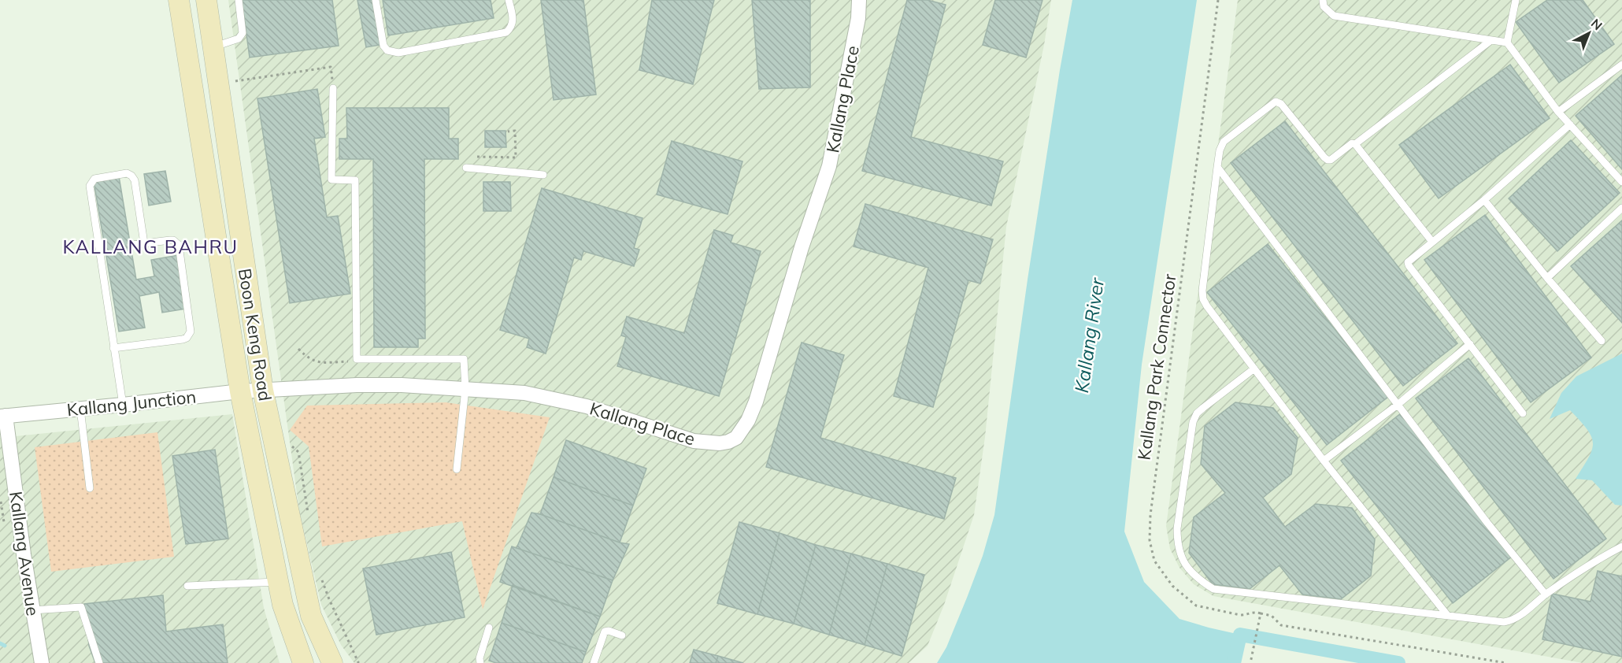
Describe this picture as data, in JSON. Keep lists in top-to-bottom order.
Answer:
{
  "streets": {
    "main road": ["Boon Keng Road"],
    "street": ["Kallang Place", "Kallang Junction", "Kallang Avenue"],
    "path": ["Kallang Park Connector"]
  },
  "crossings": [
    ["Kallang Place", "Boon Keng Road"],
    ["Kallang Place", "Kallang Junction"],
    ["Boon Keng Road", "Kallang Junction"],
    ["Kallang Junction", "Kallang Avenue"]
  ],
  "districts": ["KALLANG BAHRU"],
  "water": ["Kallang River"],
  "north": "top right"
}
